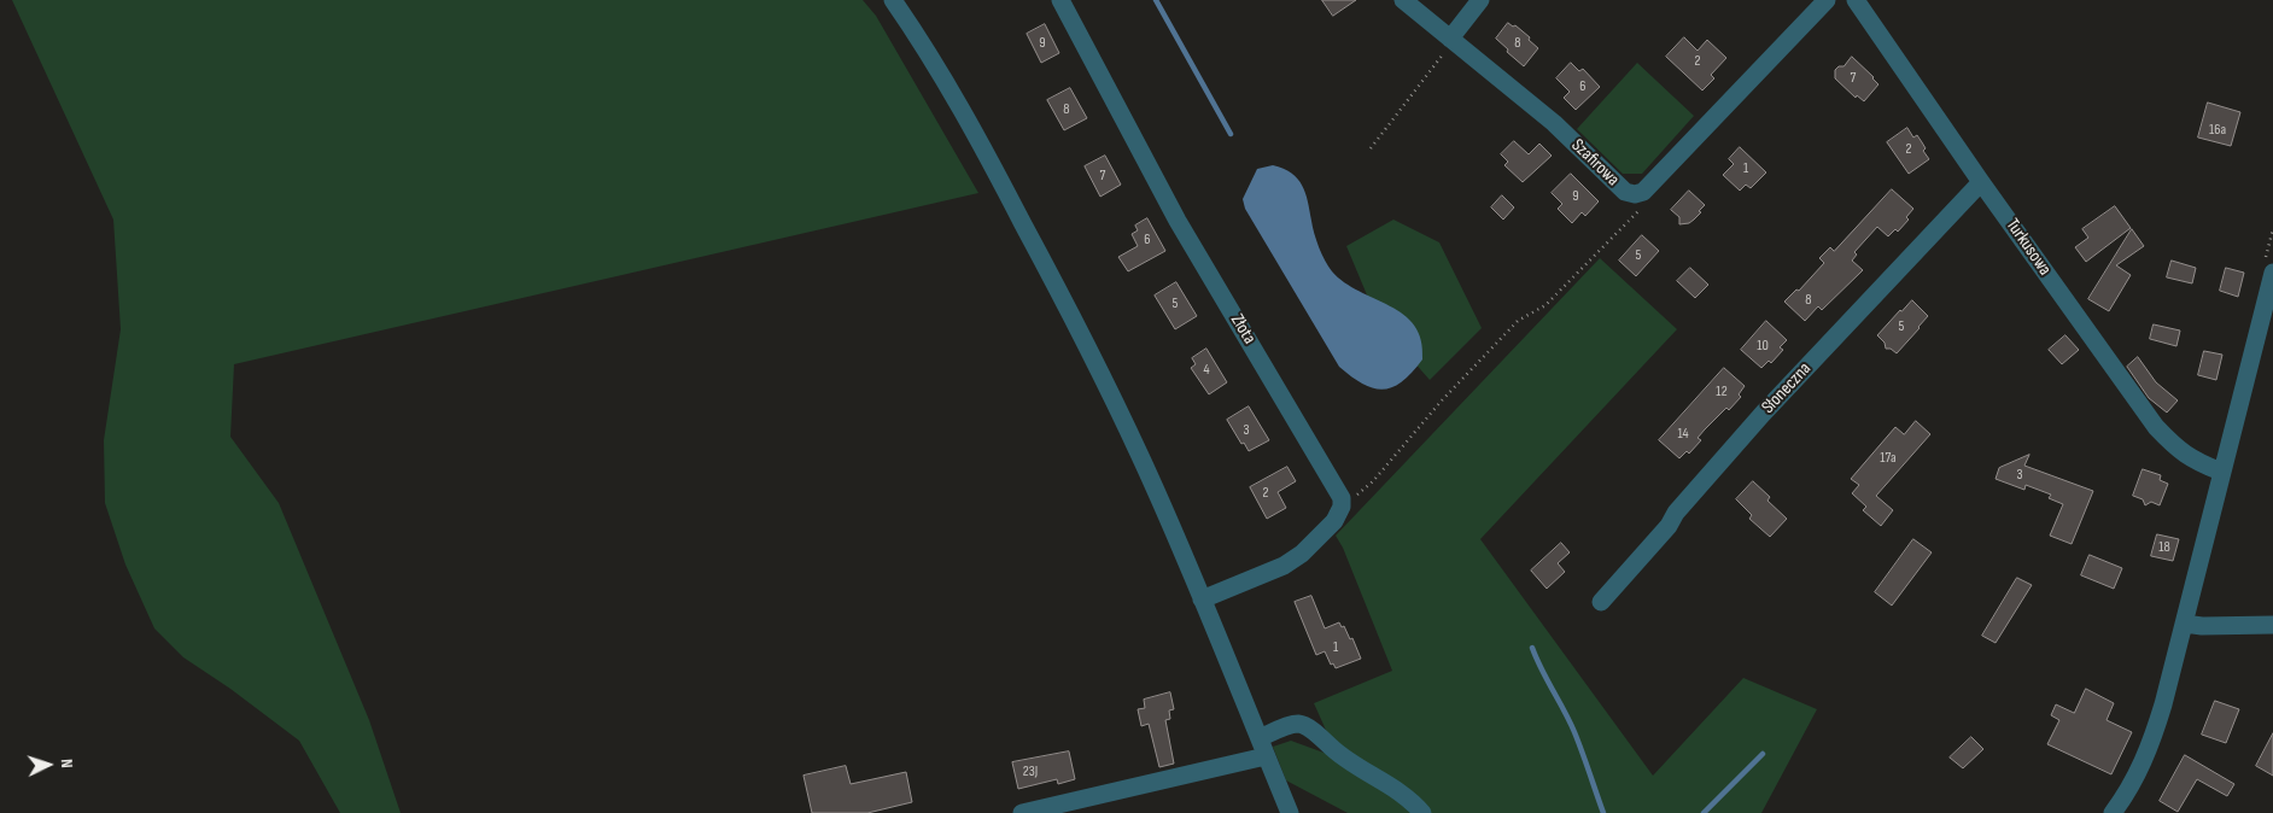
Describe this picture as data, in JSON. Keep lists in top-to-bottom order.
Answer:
{
  "streets": {
    "street": [
      "Szafirowa",
      "Turkusowa",
      "Złota",
      "Słoneczna"
    ]
  },
  "crossings": [
    ["Turkusowa", "Słoneczna"]
  ],
  "house_numbers": [
    "9",
    "8",
    "2",
    "7",
    "6",
    "8",
    "16a",
    "2",
    "1",
    "7",
    "9",
    "6",
    "5",
    "8",
    "5",
    "5",
    "10",
    "4",
    "12",
    "3",
    "14",
    "17a",
    "3",
    "2",
    "18",
    "1",
    "23J"
  ],
  "north": "right"
}
